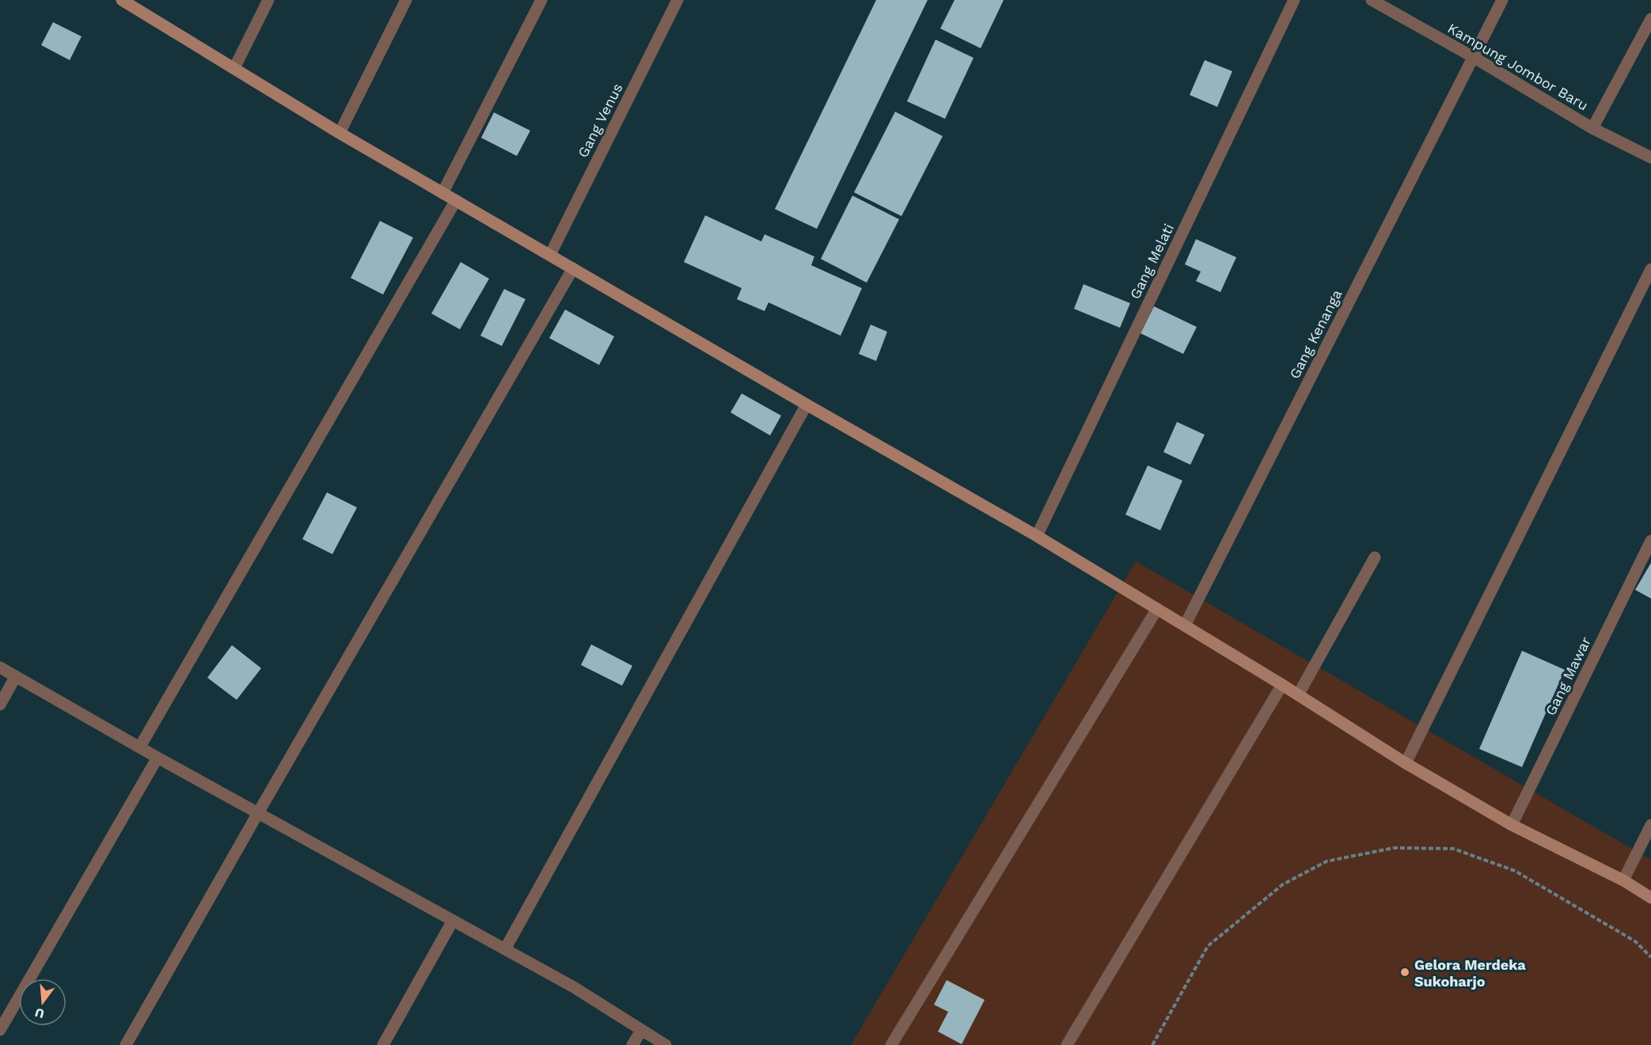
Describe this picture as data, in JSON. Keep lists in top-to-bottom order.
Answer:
{
  "streets": {
    "street": [
      "Kampung Jombor Baru",
      "Gang Venus",
      "Gang Melati",
      "Gang Kenanga",
      "Gang Mawar"
    ]
  },
  "crossings": [
    ["Kampung Jombor Baru", "Gang Kenanga"]
  ],
  "places": ["Gelora Merdeka Sukoharjo"],
  "north": "bottom"
}
